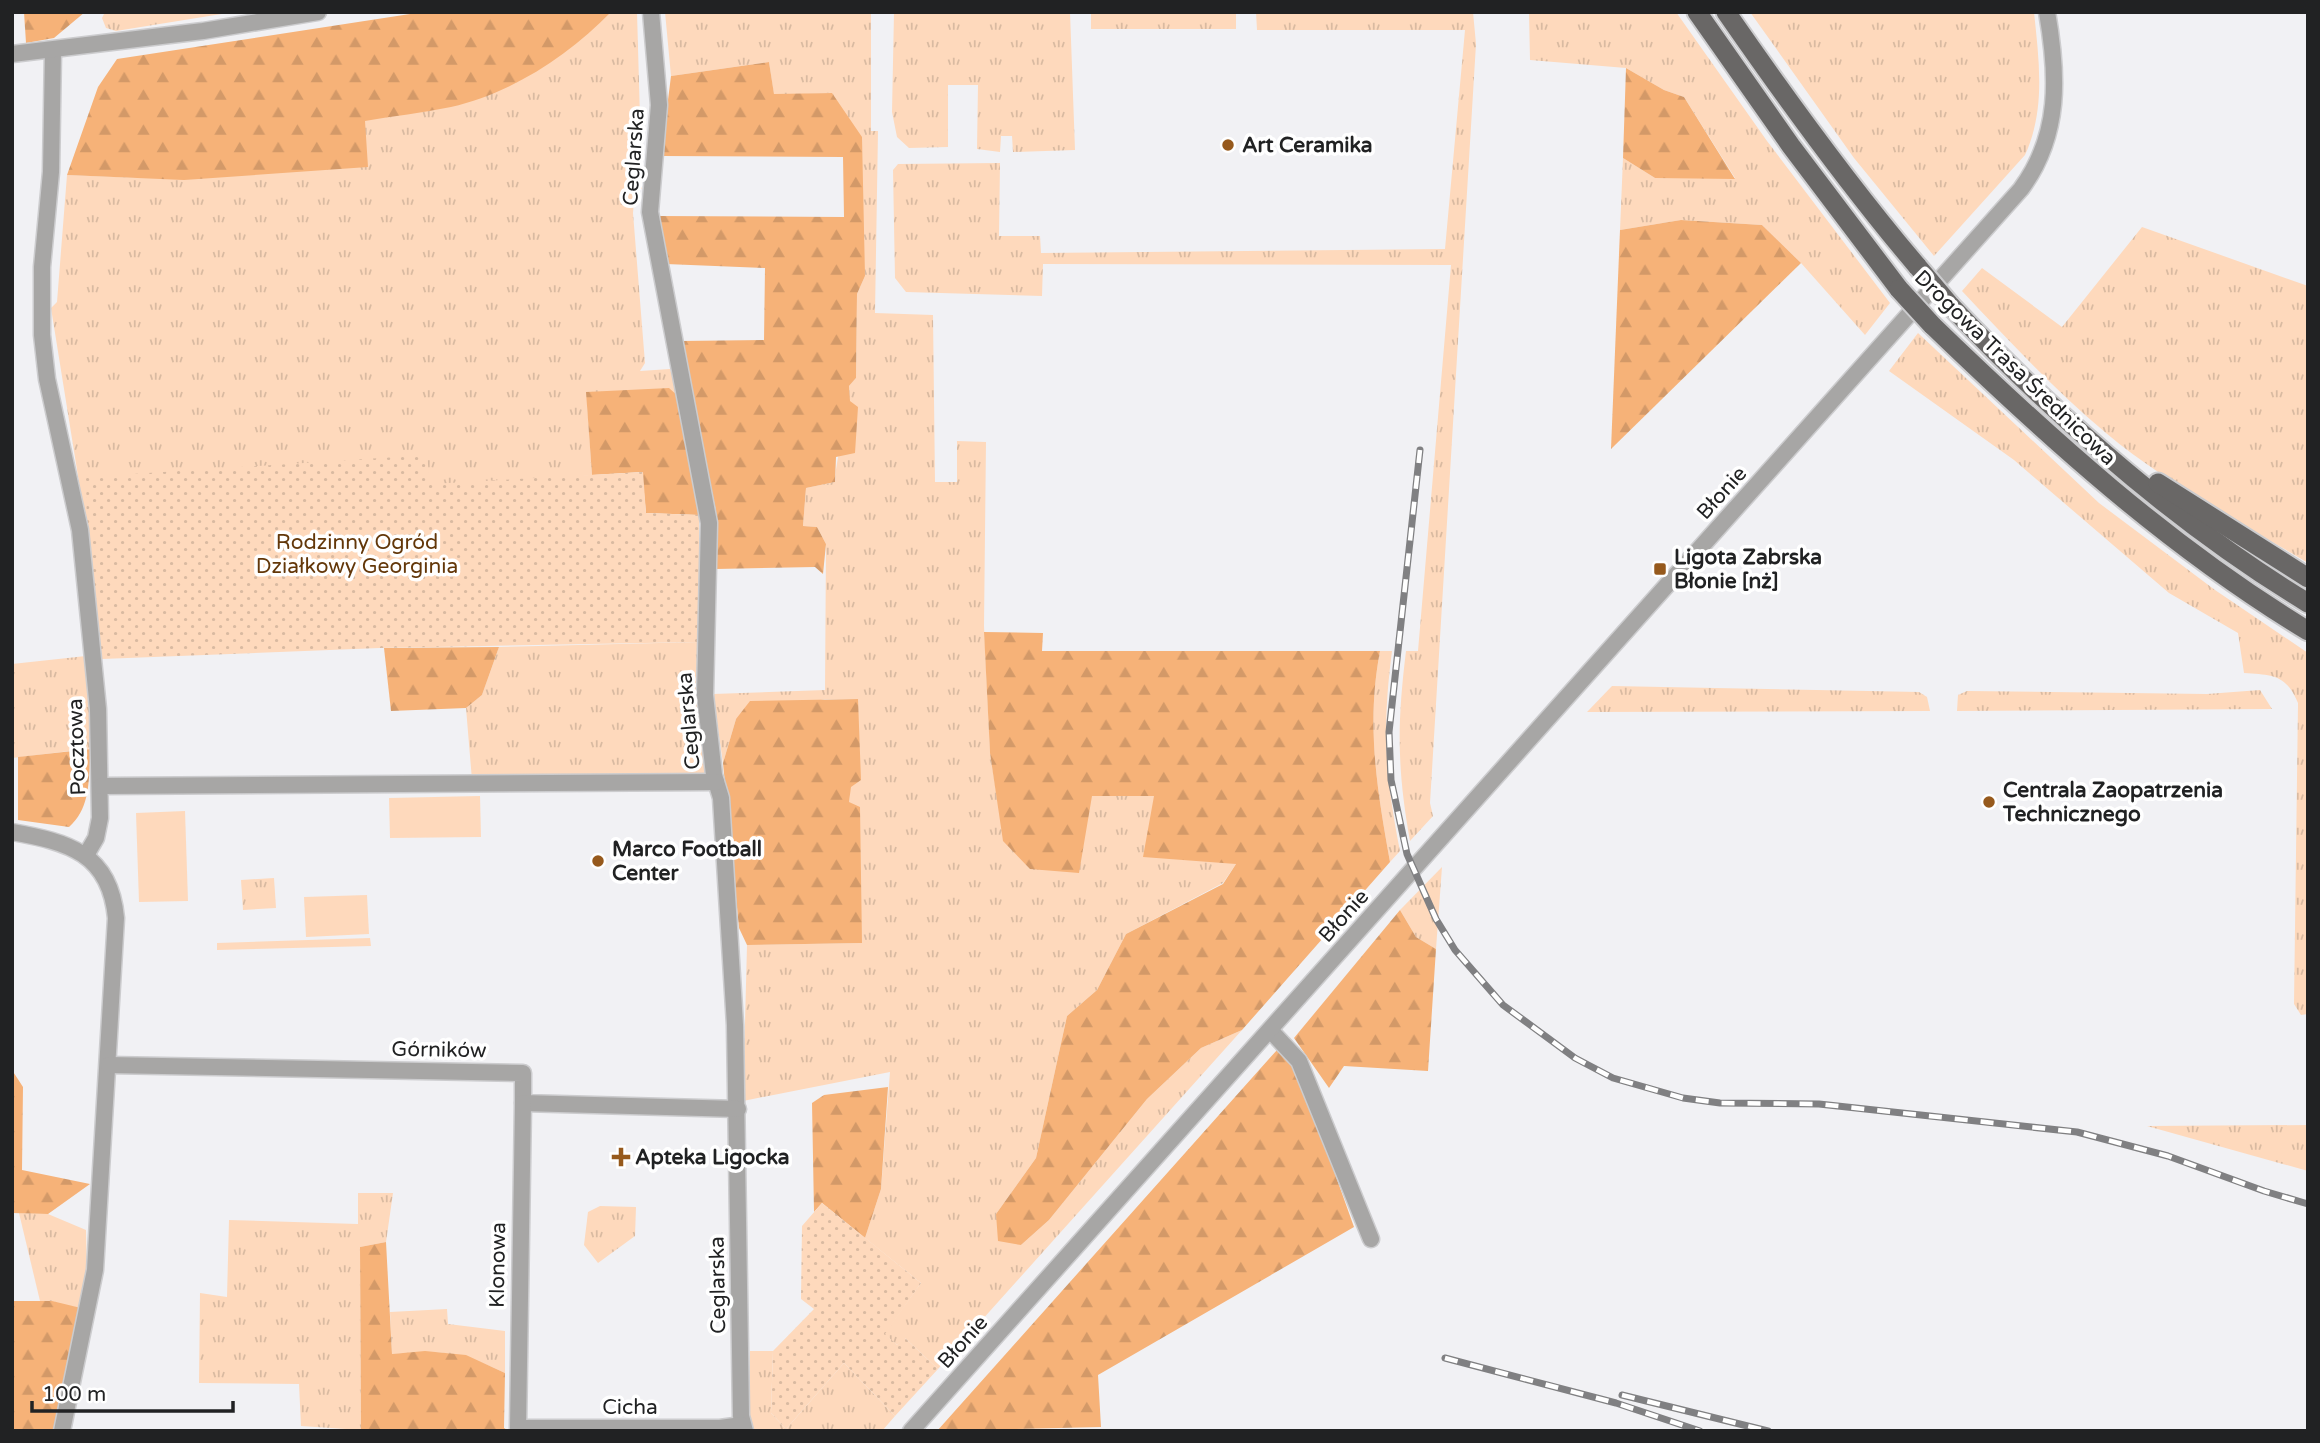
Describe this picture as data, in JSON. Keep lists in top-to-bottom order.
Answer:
{
  "streets": {
    "main road": ["Drogowa Trasa Średnicowa"],
    "street": [
      "Ceglarska",
      "Błonie",
      "Pocztowa",
      "Górników",
      "Klonowa",
      "Cicha"
    ]
  },
  "crossings": [
    ["Ceglarska", "Cicha"],
    ["Górników", "Klonowa"],
    ["Klonowa", "Cicha"]
  ],
  "parks": ["Rodzinny Ogród Działkowy Georginia"],
  "places": {
    "other": ["Art Ceramika", "Centrala Zaopatrzenia Technicznego", "Marco Football Center"],
    "transit": ["Ligota Zabrska Błonie [nż]"],
    "health": ["Apteka Ligocka"]
  },
  "scale_bar": "100 m"
}
